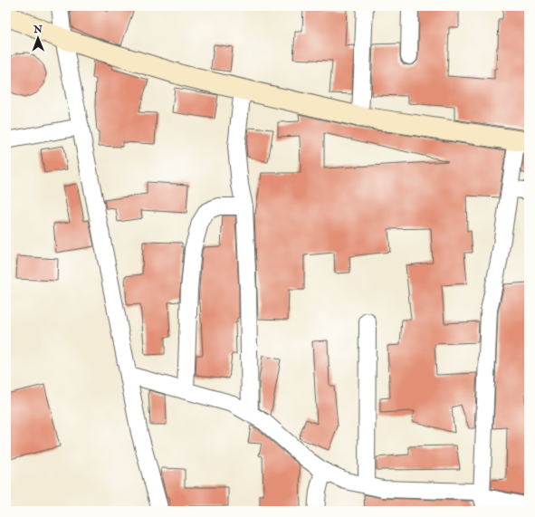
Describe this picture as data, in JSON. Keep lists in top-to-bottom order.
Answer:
{
  "north": "top"
}
